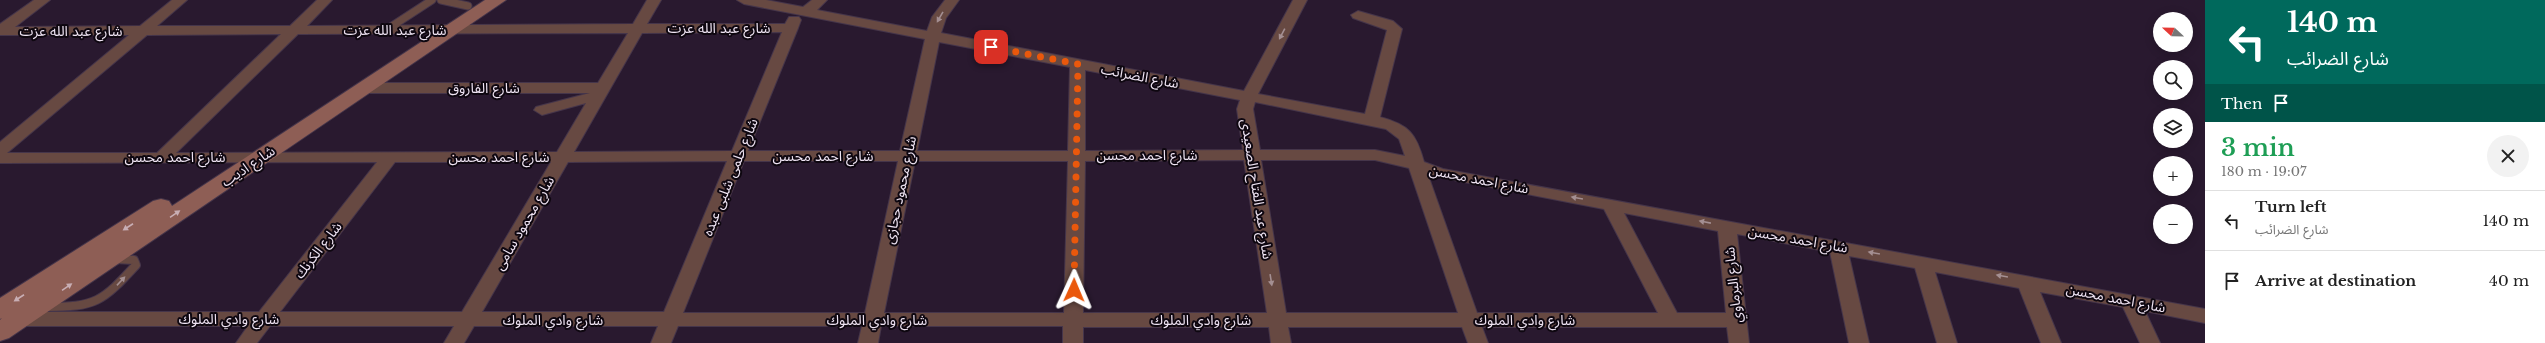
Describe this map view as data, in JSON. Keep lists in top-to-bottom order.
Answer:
{
  "streets": {
    "main road": ["شارع اديب"],
    "street": [
      "شارع عبد الله عزت",
      "شارع الضرائب",
      "شارع الفاروق",
      "شارع احمد محسن",
      "شارع حلمى شلبى عبده",
      "شارع عبد الفتاح الصعيدى",
      "شارع محمود حجازى",
      "شارع محمود سامى",
      "شارع الكرنك",
      "شارع البرماوي",
      "شارع وادي الملوك"
    ]
  },
  "crossings": [
    ["شارع عبد الله عزت", "شارع اديب"],
    ["شارع عبد الله عزت", "شارع حلمى شلبى عبده"],
    ["شارع عبد الله عزت", "شارع محمود سامى"],
    ["شارع الضرائب", "شارع احمد محسن"],
    ["شارع الضرائب", "شارع حلمى شلبى عبده"],
    ["شارع الضرائب", "شارع عبد الفتاح الصعيدى"],
    ["شارع الضرائب", "شارع محمود حجازى"],
    ["شارع الفاروق", "شارع اديب"],
    ["شارع الفاروق", "شارع محمود سامى"],
    ["شارع احمد محسن", "شارع اديب"],
    ["شارع احمد محسن", "شارع حلمى شلبى عبده"],
    ["شارع احمد محسن", "شارع عبد الفتاح الصعيدى"],
    ["شارع احمد محسن", "شارع محمود حجازى"],
    ["شارع احمد محسن", "شارع محمود سامى"],
    ["شارع احمد محسن", "شارع الكرنك"],
    ["شارع احمد محسن", "شارع البرماوي"],
    ["شارع اديب", "شارع وادي الملوك"],
    ["شارع حلمى شلبى عبده", "شارع وادي الملوك"],
    ["شارع عبد الفتاح الصعيدى", "شارع وادي الملوك"],
    ["شارع محمود حجازى", "شارع وادي الملوك"],
    ["شارع محمود سامى", "شارع وادي الملوك"],
    ["شارع الكرنك", "شارع وادي الملوك"],
    ["شارع البرماوي", "شارع وادي الملوك"]
  ],
  "one_way": ["شارع عبد الفتاح الصعيدى"],
  "north": "left",
  "page": {
    "turn": ["140 m", "شارع الضرائب"],
    "map_buttons": ["+", "−"],
    "then": "Then",
    "heading": ["3 min", "180 m · 19:07"],
    "list": [
      {
        "name": "Turn left",
        "note": "شارع الضرائب",
        "value": "140 m"
      },
      {
        "name": "Arrive at destination",
        "value": "40 m"
      }
    ]
  }
}
